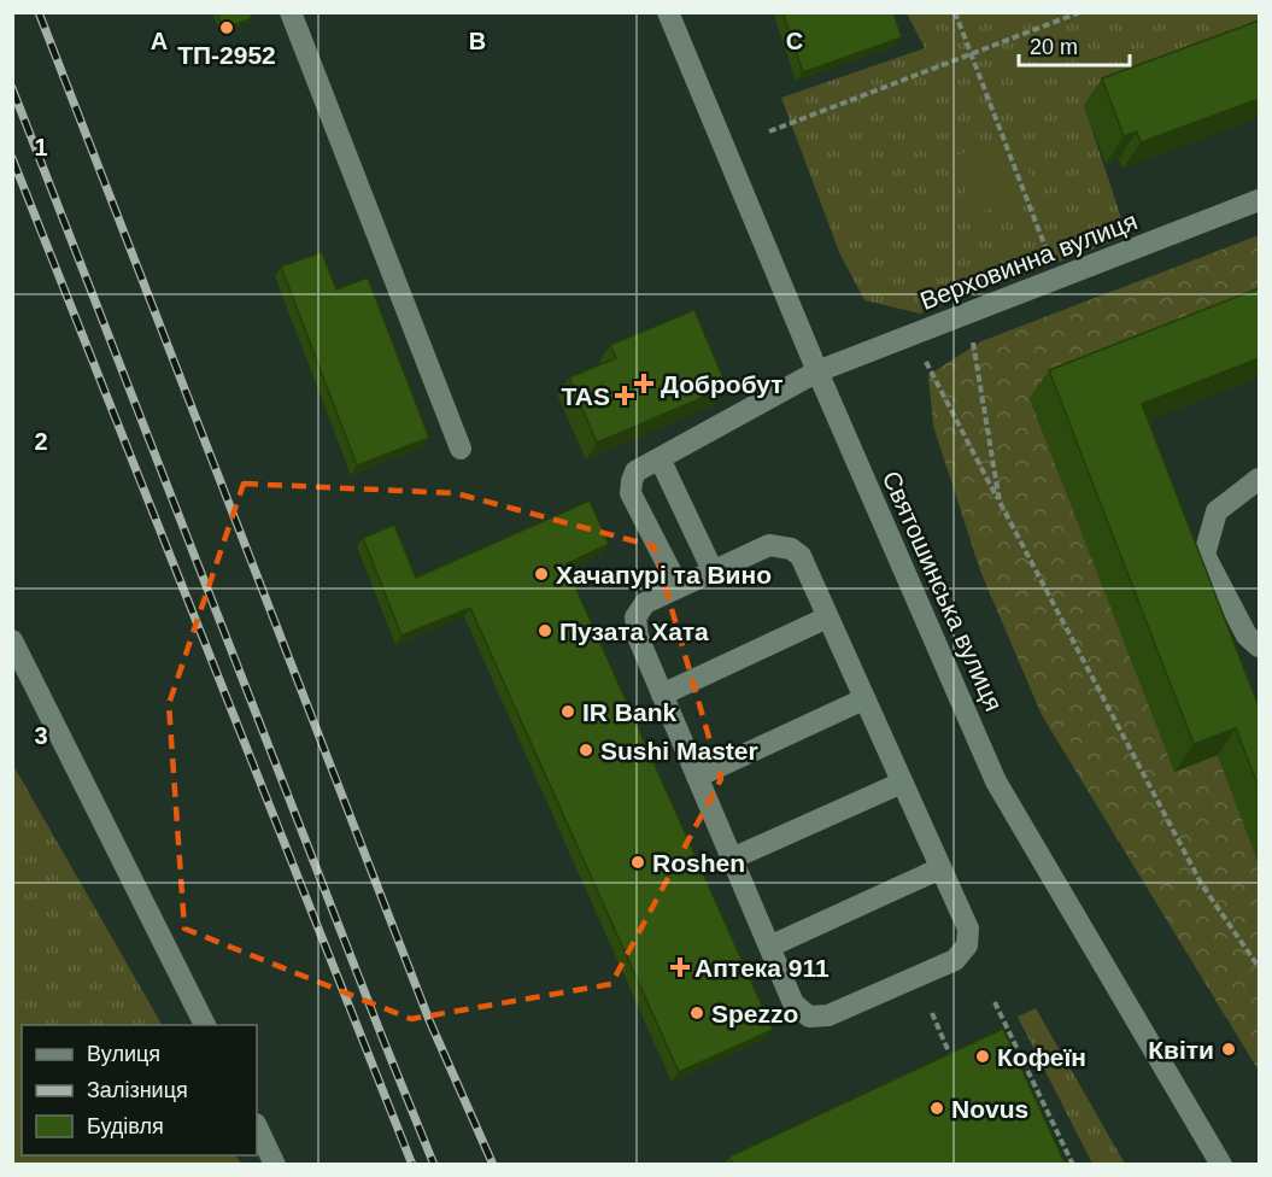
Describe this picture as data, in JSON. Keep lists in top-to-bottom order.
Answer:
{
  "streets": {
    "main road": ["Верховинна вулиця", "Святошинська вулиця"]
  },
  "crossings": [
    ["Верховинна вулиця", "Святошинська вулиця"]
  ],
  "places": {
    "other": [
      "ТП-2952",
      "Хачапурі та Вино",
      "Пузата Хата",
      "IR Bank",
      "Sushi Master",
      "Roshen",
      "Spezzo",
      "Квіти",
      "Кофеїн",
      "Novus"
    ],
    "health": ["Добробут", "TAS", "Аптека 911"]
  },
  "legend": ["Вулиця", "Залізниця", "Будівля"],
  "scale_bar": "20 m",
  "grid": {
    "columns": ["A", "B", "C"],
    "rows": ["1", "2", "3"]
  }
}
